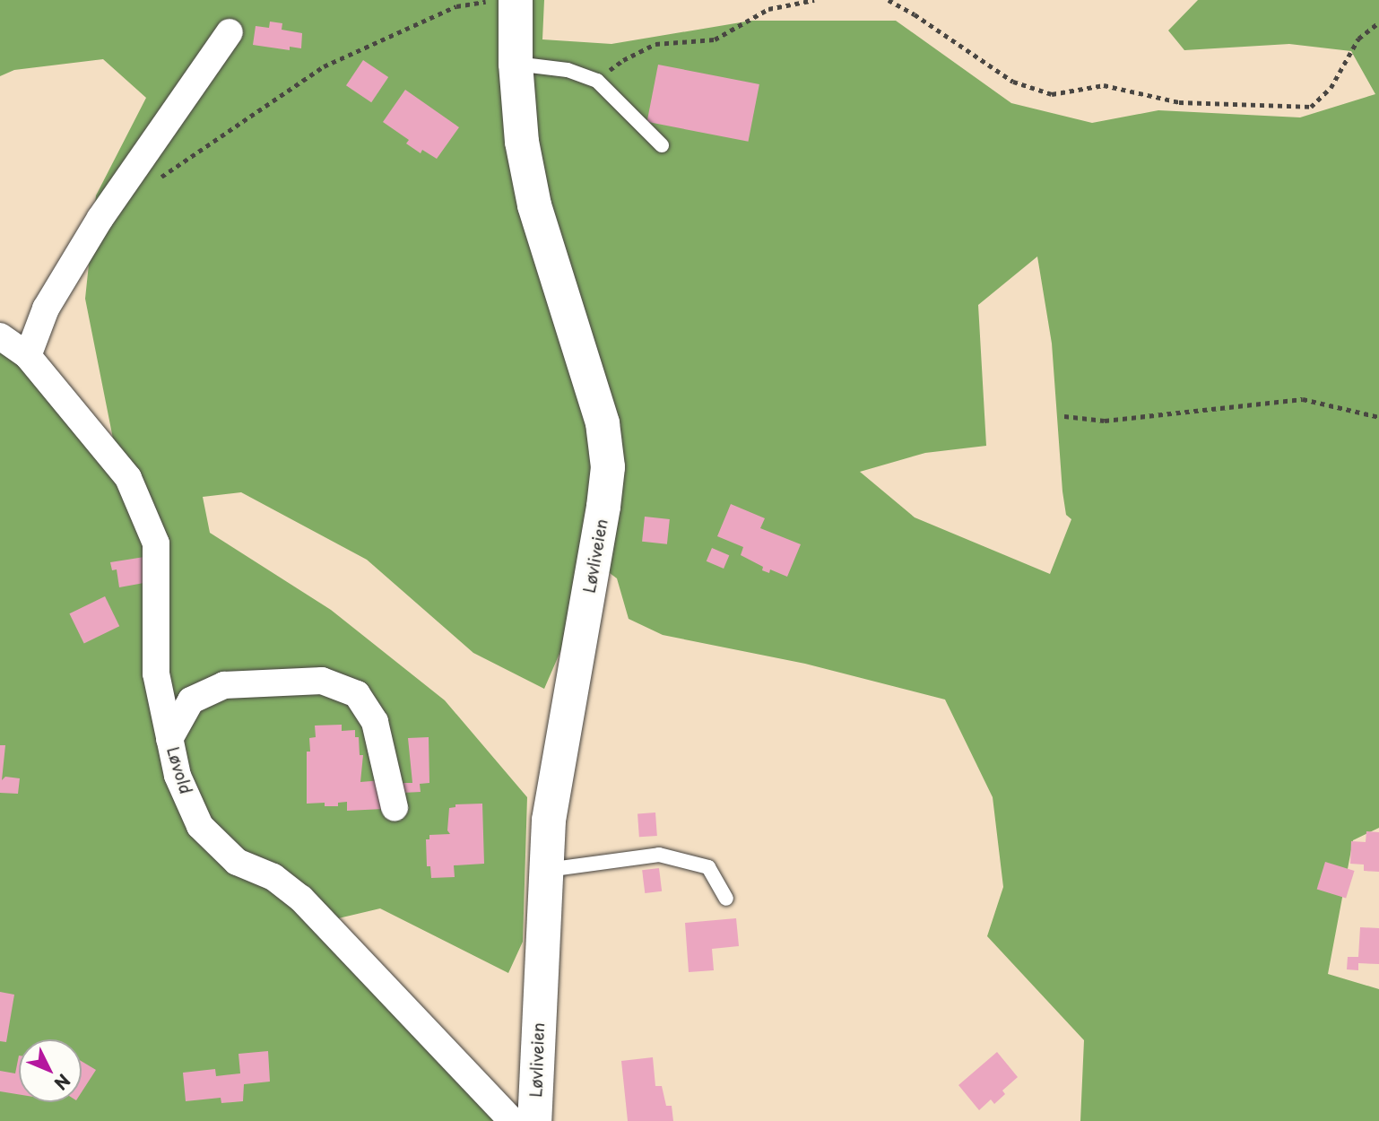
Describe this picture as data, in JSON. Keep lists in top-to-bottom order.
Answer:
{
  "streets": {
    "main road": ["Løvliveien"],
    "street": ["Løvold"]
  },
  "north": "bottom right"
}
